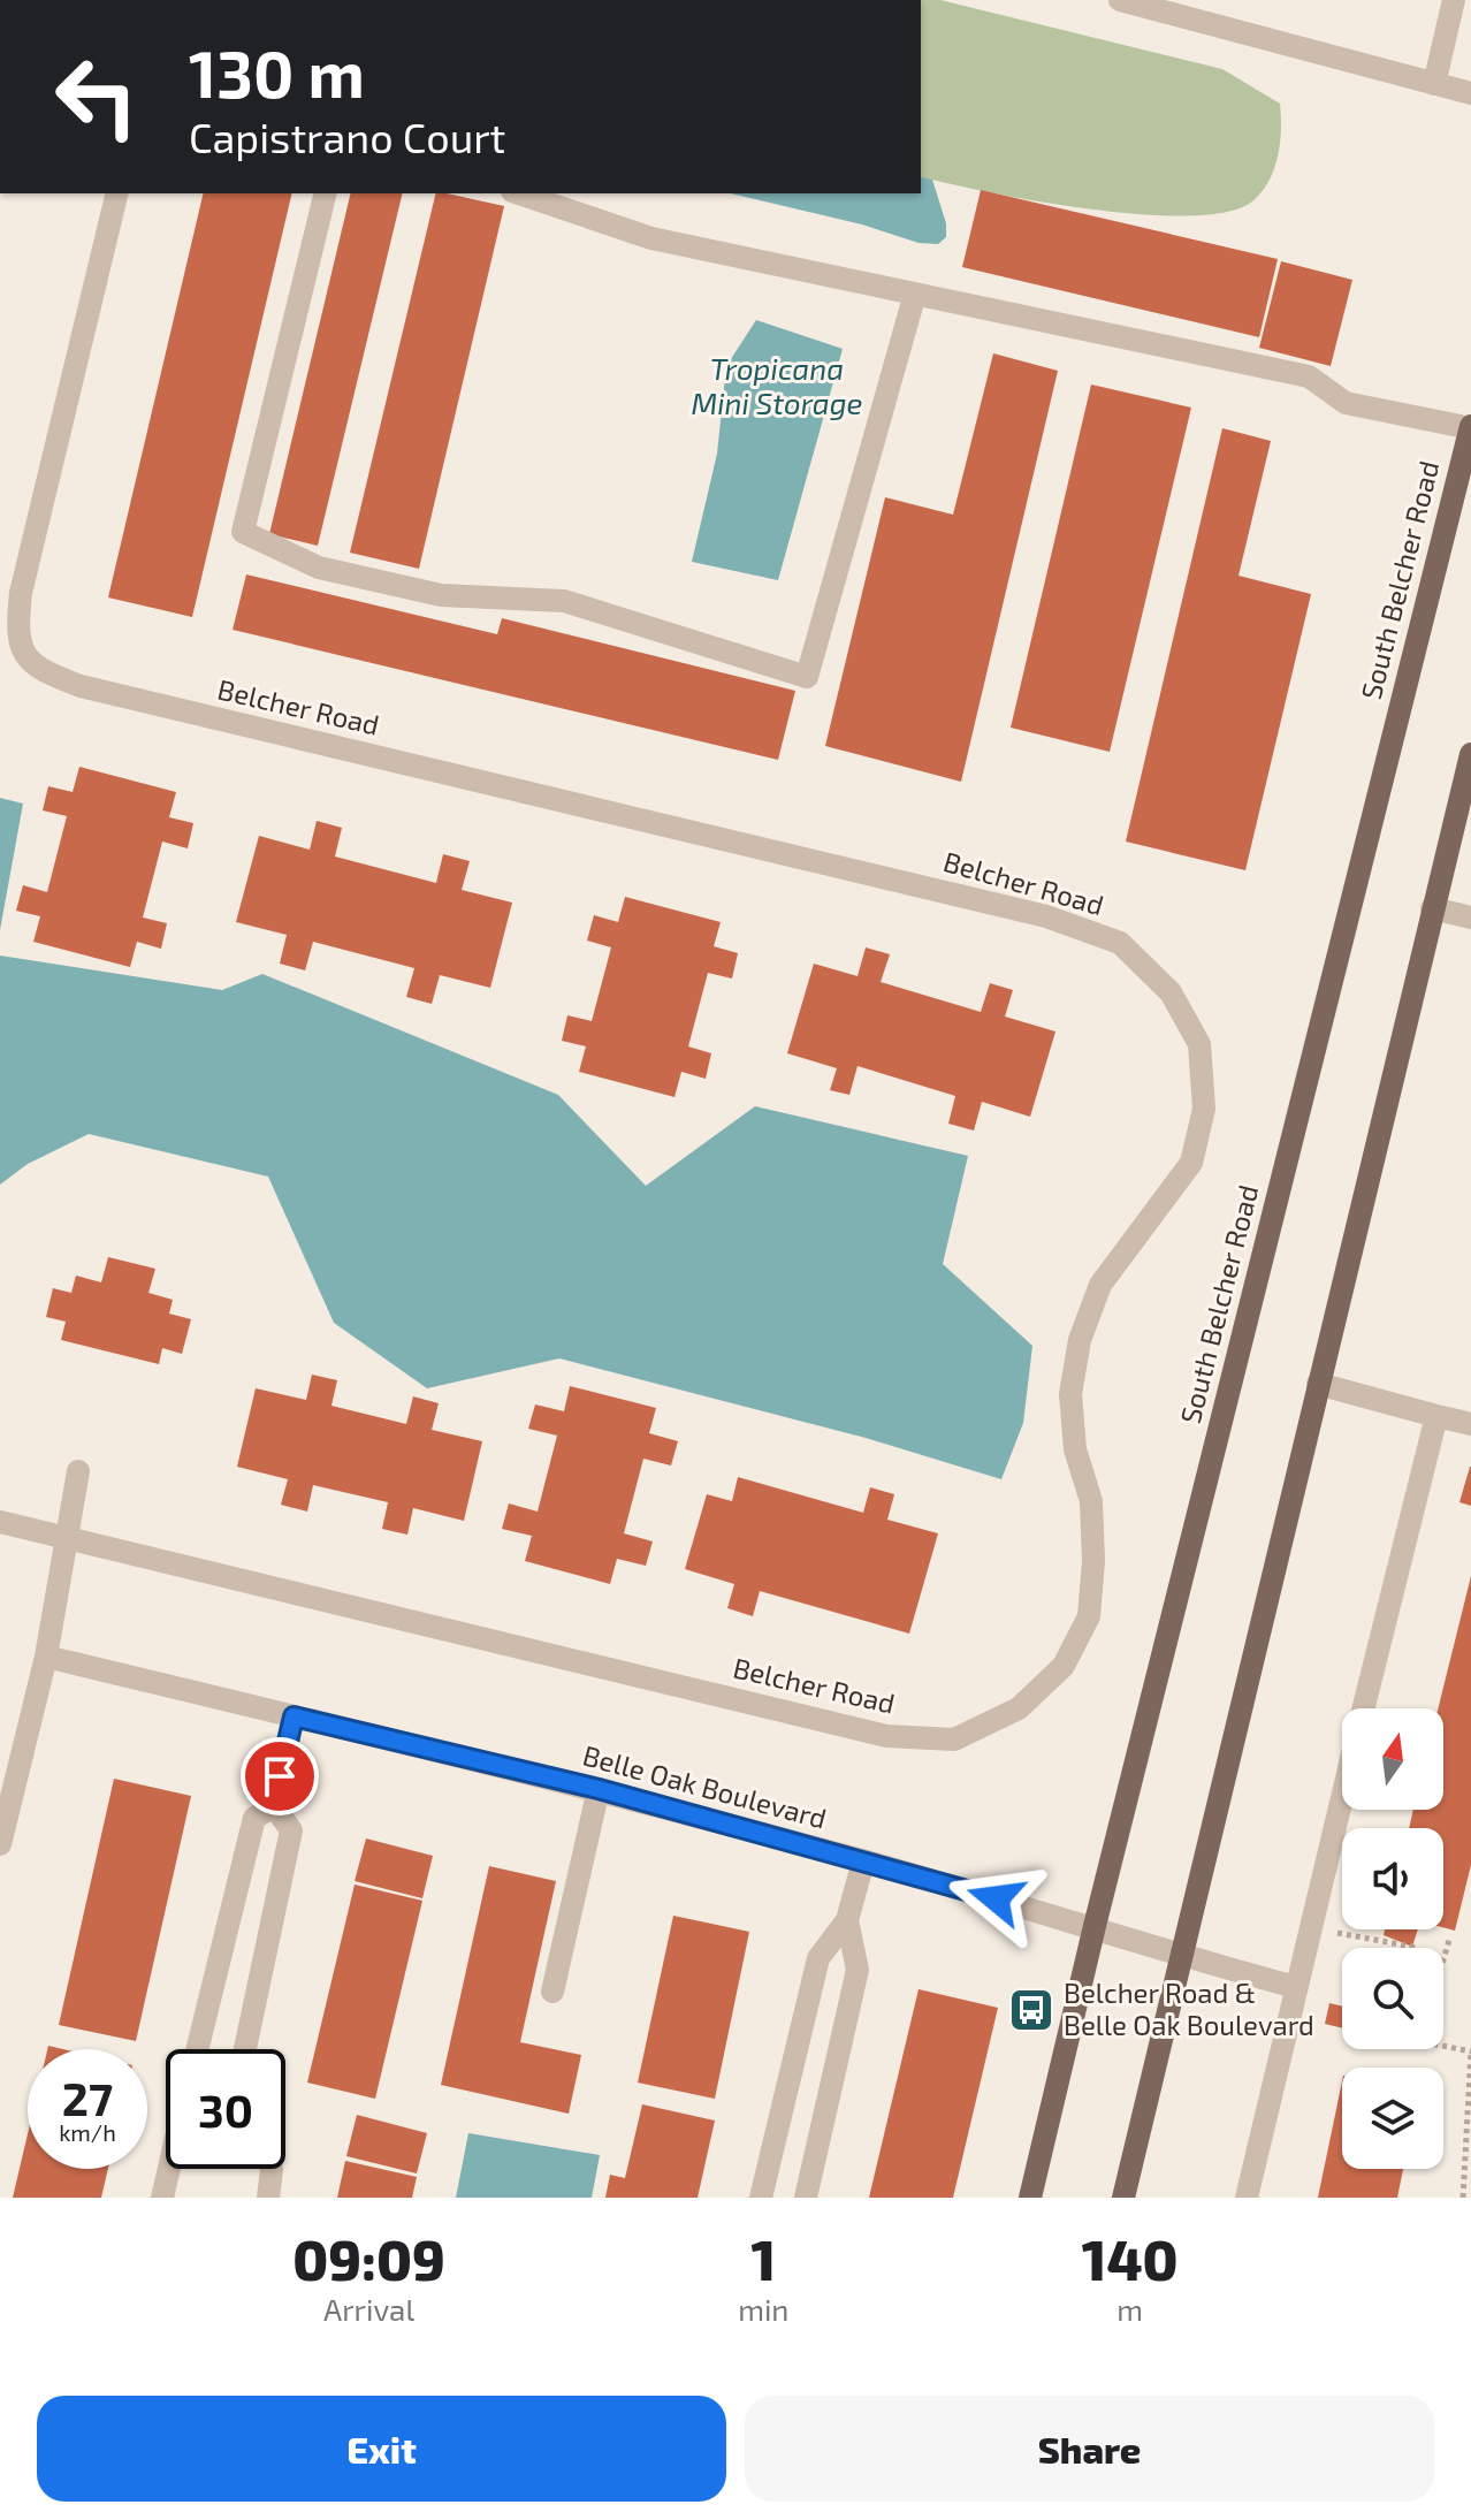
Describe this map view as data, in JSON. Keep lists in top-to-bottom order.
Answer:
{
  "streets": {
    "main road": ["South Belcher Road"],
    "street": ["Belcher Road", "Belle Oak Boulevard"]
  },
  "crossings": [
    ["South Belcher Road", "Belle Oak Boulevard"]
  ],
  "water": ["Tropicana Mini Storage"],
  "places": {
    "bus stop": ["Belcher Road & Belle Oak Boulevard"]
  },
  "north": "top",
  "page": {
    "turn": ["130 m", "Capistrano Court"],
    "speed": "27 km/h",
    "limit": "30",
    "eta": [
      "09:09",
      "Arrival",
      "1",
      "min",
      "140",
      "m"
    ],
    "buttons": ["Exit", "Share"]
  }
}
